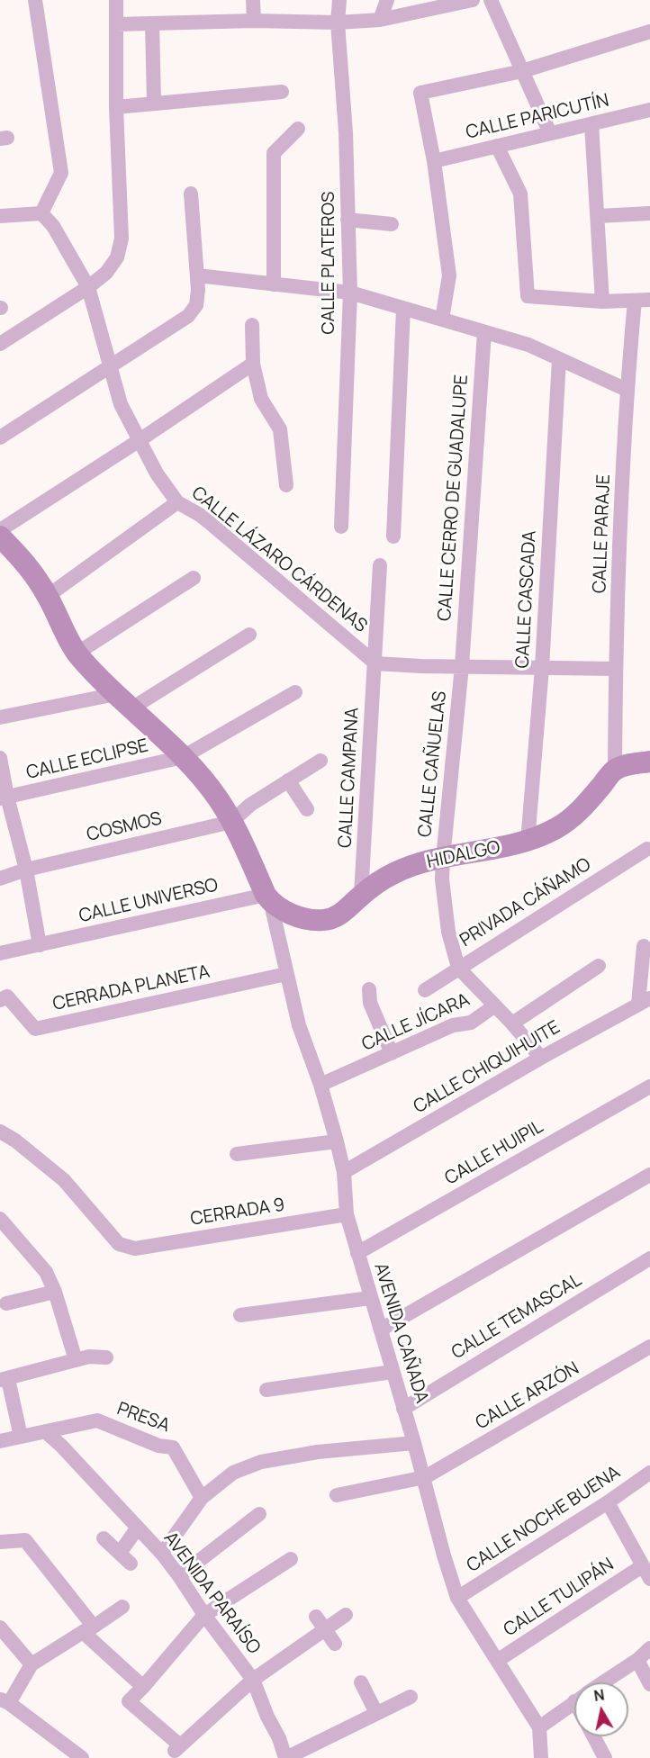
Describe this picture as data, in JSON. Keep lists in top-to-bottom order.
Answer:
{
  "streets": {
    "street": [
      "CALLE PARICUTÍN",
      "CALLE PLATEROS",
      "CALLE CERRO DE GUADALUPE",
      "CALLE PARAJE",
      "CALLE LÁZARO CÁRDENAS",
      "CALLE CASCADA",
      "CALLE ECLIPSE",
      "CALLE CAÑUELAS",
      "CALLE CAMPANA",
      "COSMOS",
      "HIDALGO",
      "CALLE UNIVERSO",
      "PRIVADA CÁÑAMO",
      "CERRADA PLANETA",
      "CALLE JÍCARA",
      "CALLE CHIQUIHUITE",
      "CALLE HUIPIL",
      "CERRADA 9",
      "CALLE TEMASCAL",
      "AVENIDA CAÑADA",
      "CALLE ARZÓN",
      "PRESA",
      "CALLE NOCHE BUENA",
      "AVENIDA PARAÍSO",
      "CALLE TULIPÁN"
    ]
  },
  "crossings": [
    ["CALLE CERRO DE GUADALUPE", "CALLE CAÑUELAS"],
    ["CALLE PARAJE", "HIDALGO"],
    ["CALLE LÁZARO CÁRDENAS", "CALLE CAMPANA"],
    ["CALLE CASCADA", "HIDALGO"],
    ["CALLE CAÑUELAS", "HIDALGO"],
    ["CALLE CAÑUELAS", "PRIVADA CÁÑAMO"],
    ["CALLE CAÑUELAS", "CALLE JÍCARA"],
    ["CALLE CAÑUELAS", "CALLE CHIQUIHUITE"],
    ["CALLE CAMPANA", "HIDALGO"],
    ["HIDALGO", "CALLE UNIVERSO"],
    ["HIDALGO", "AVENIDA CAÑADA"],
    ["CALLE UNIVERSO", "AVENIDA CAÑADA"],
    ["CERRADA PLANETA", "AVENIDA CAÑADA"],
    ["CALLE JÍCARA", "AVENIDA CAÑADA"],
    ["CALLE CHIQUIHUITE", "AVENIDA CAÑADA"],
    ["CALLE HUIPIL", "AVENIDA CAÑADA"],
    ["CERRADA 9", "AVENIDA CAÑADA"],
    ["CALLE TEMASCAL", "AVENIDA CAÑADA"],
    ["AVENIDA CAÑADA", "CALLE ARZÓN"],
    ["AVENIDA CAÑADA", "CALLE NOCHE BUENA"],
    ["AVENIDA CAÑADA", "CALLE TULIPÁN"],
    ["PRESA", "AVENIDA PARAÍSO"]
  ],
  "north": "top"
}
